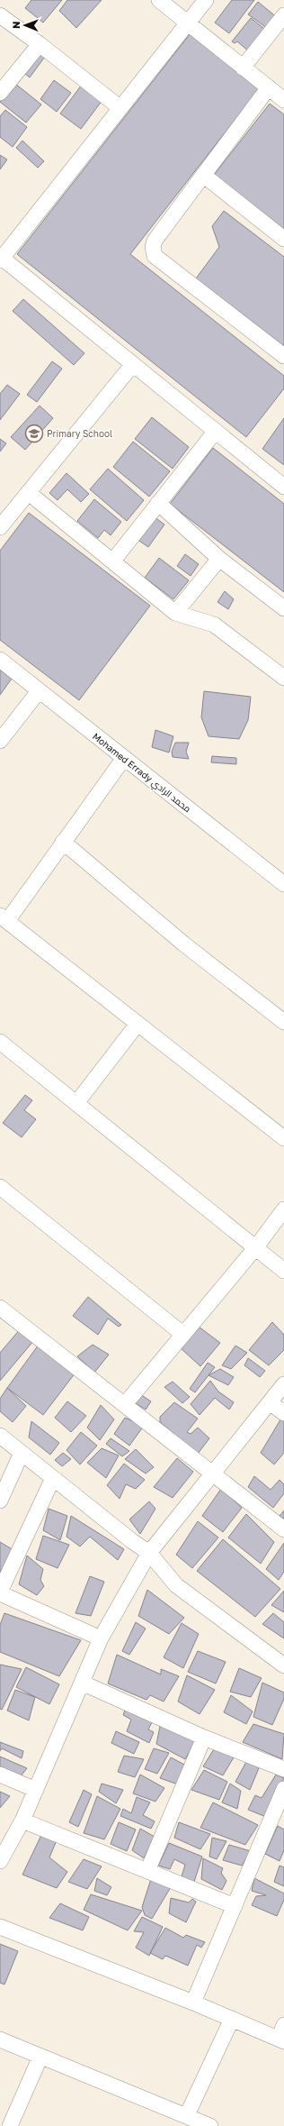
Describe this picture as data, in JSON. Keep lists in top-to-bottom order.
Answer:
{
  "streets": {
    "street": ["Mohamed Errady محمد الرادي"]
  },
  "places": {
    "school or university": ["Primary School"]
  },
  "north": "left"
}
